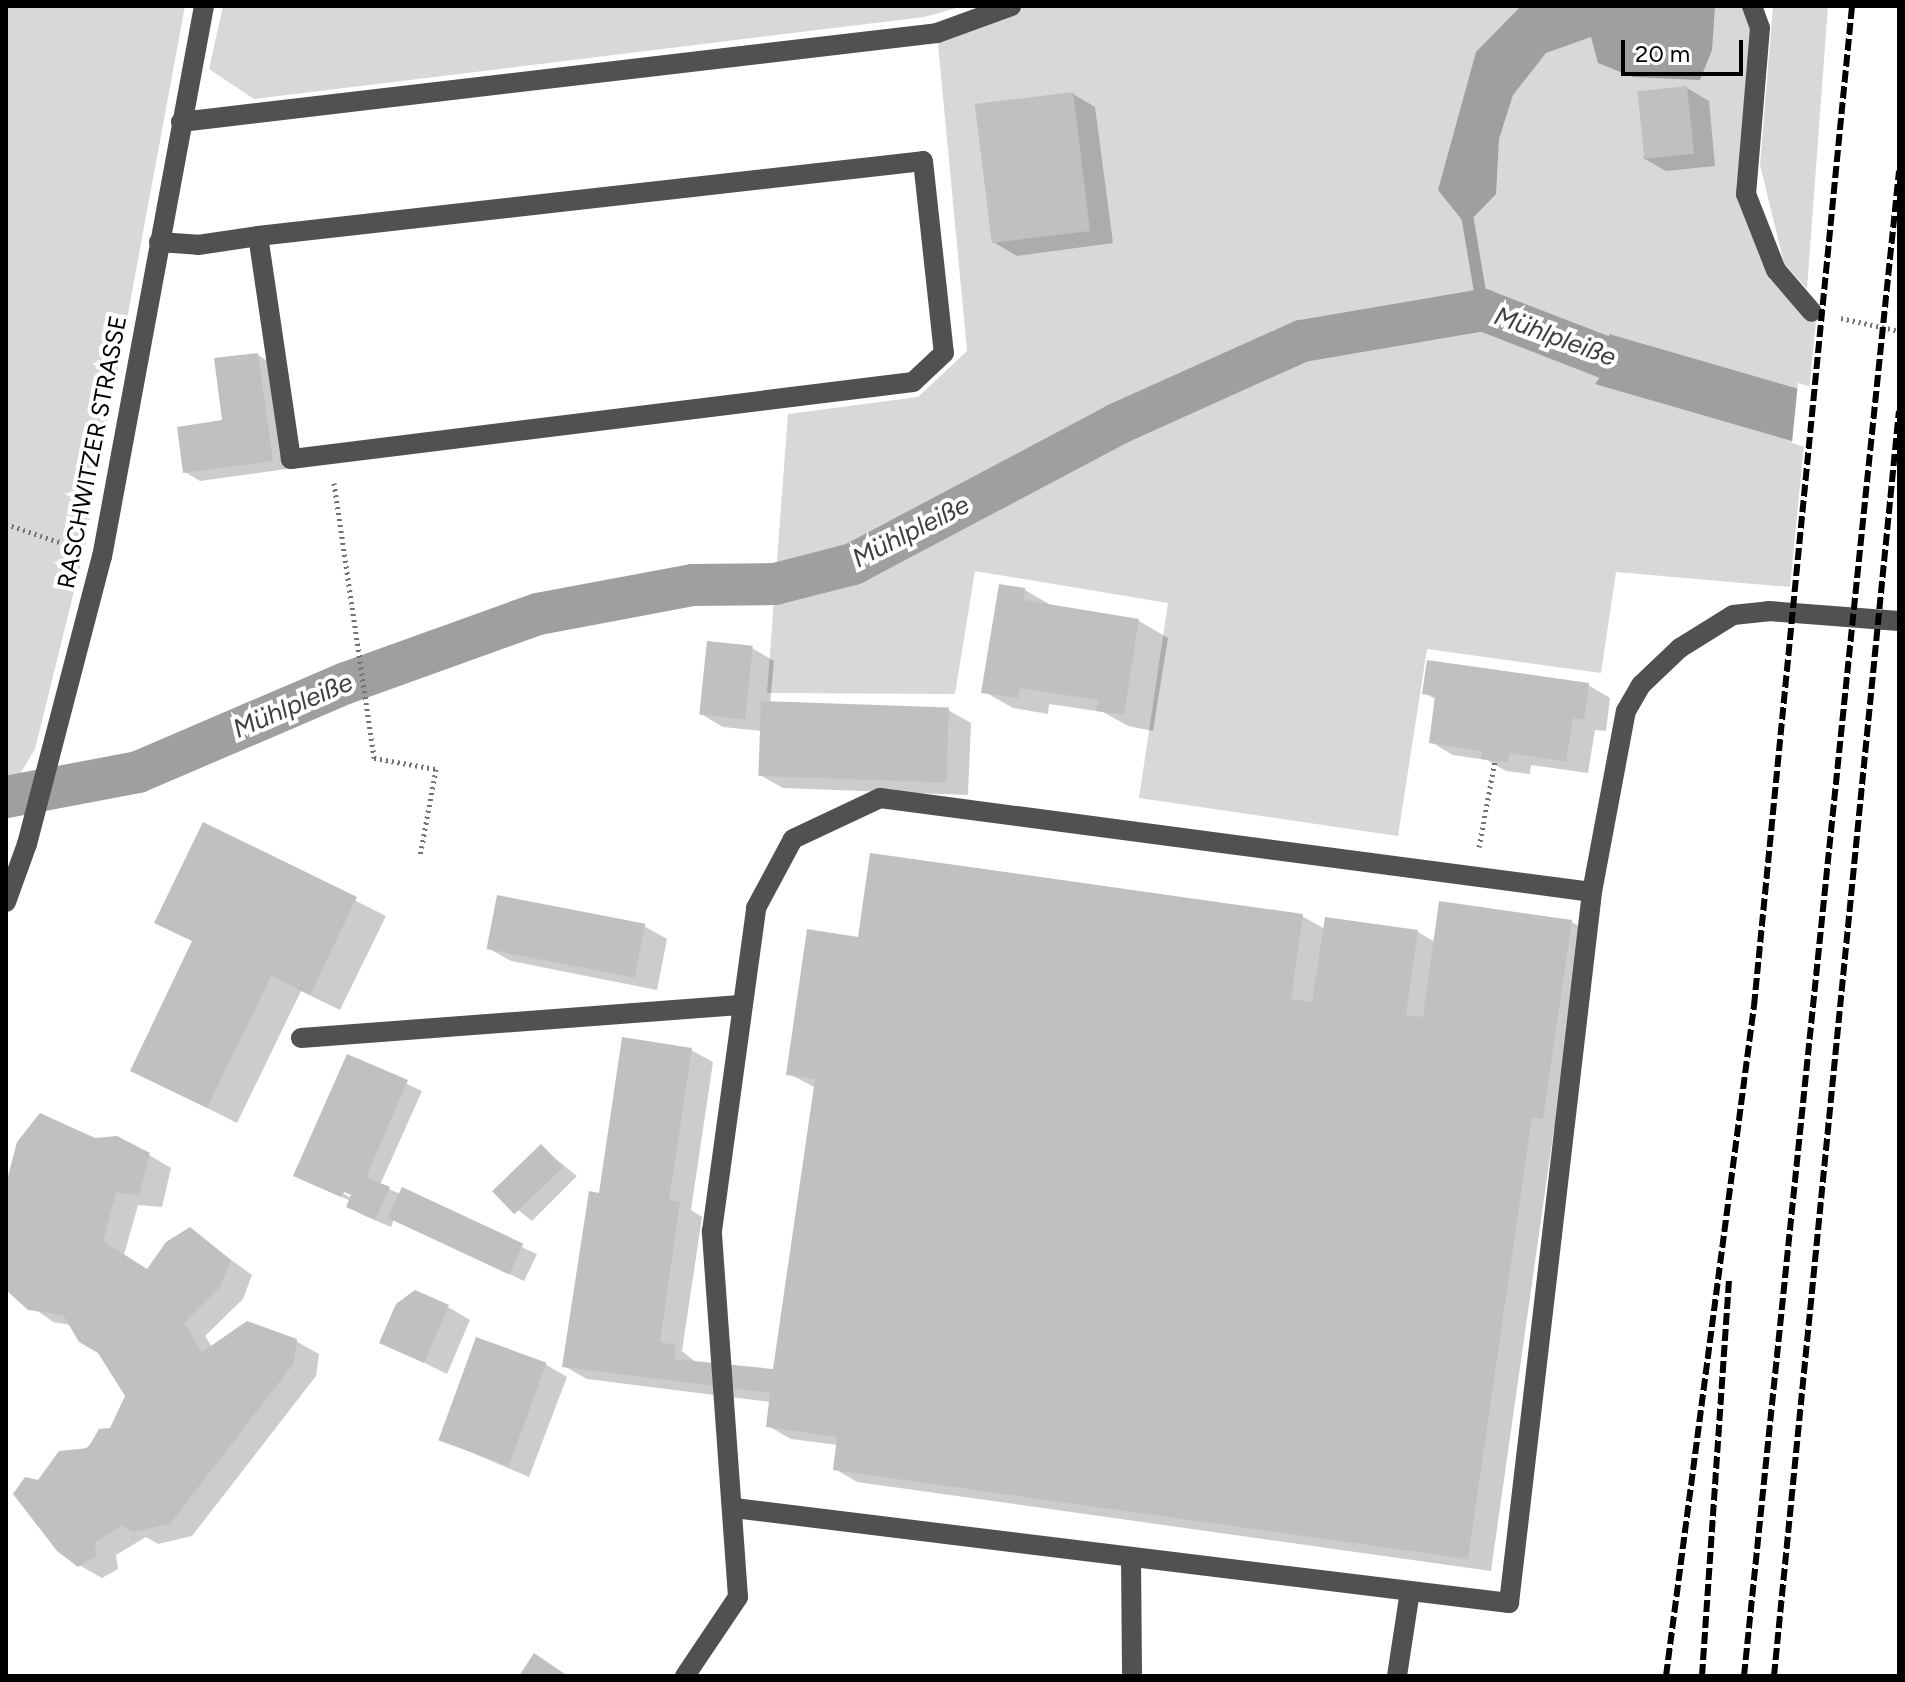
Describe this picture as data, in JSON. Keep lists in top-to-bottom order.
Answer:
{
  "streets": {
    "street": ["RASCHWITZER STRASSE"]
  },
  "water": ["Mühlpleiße"],
  "scale_bar": "20 m"
}
